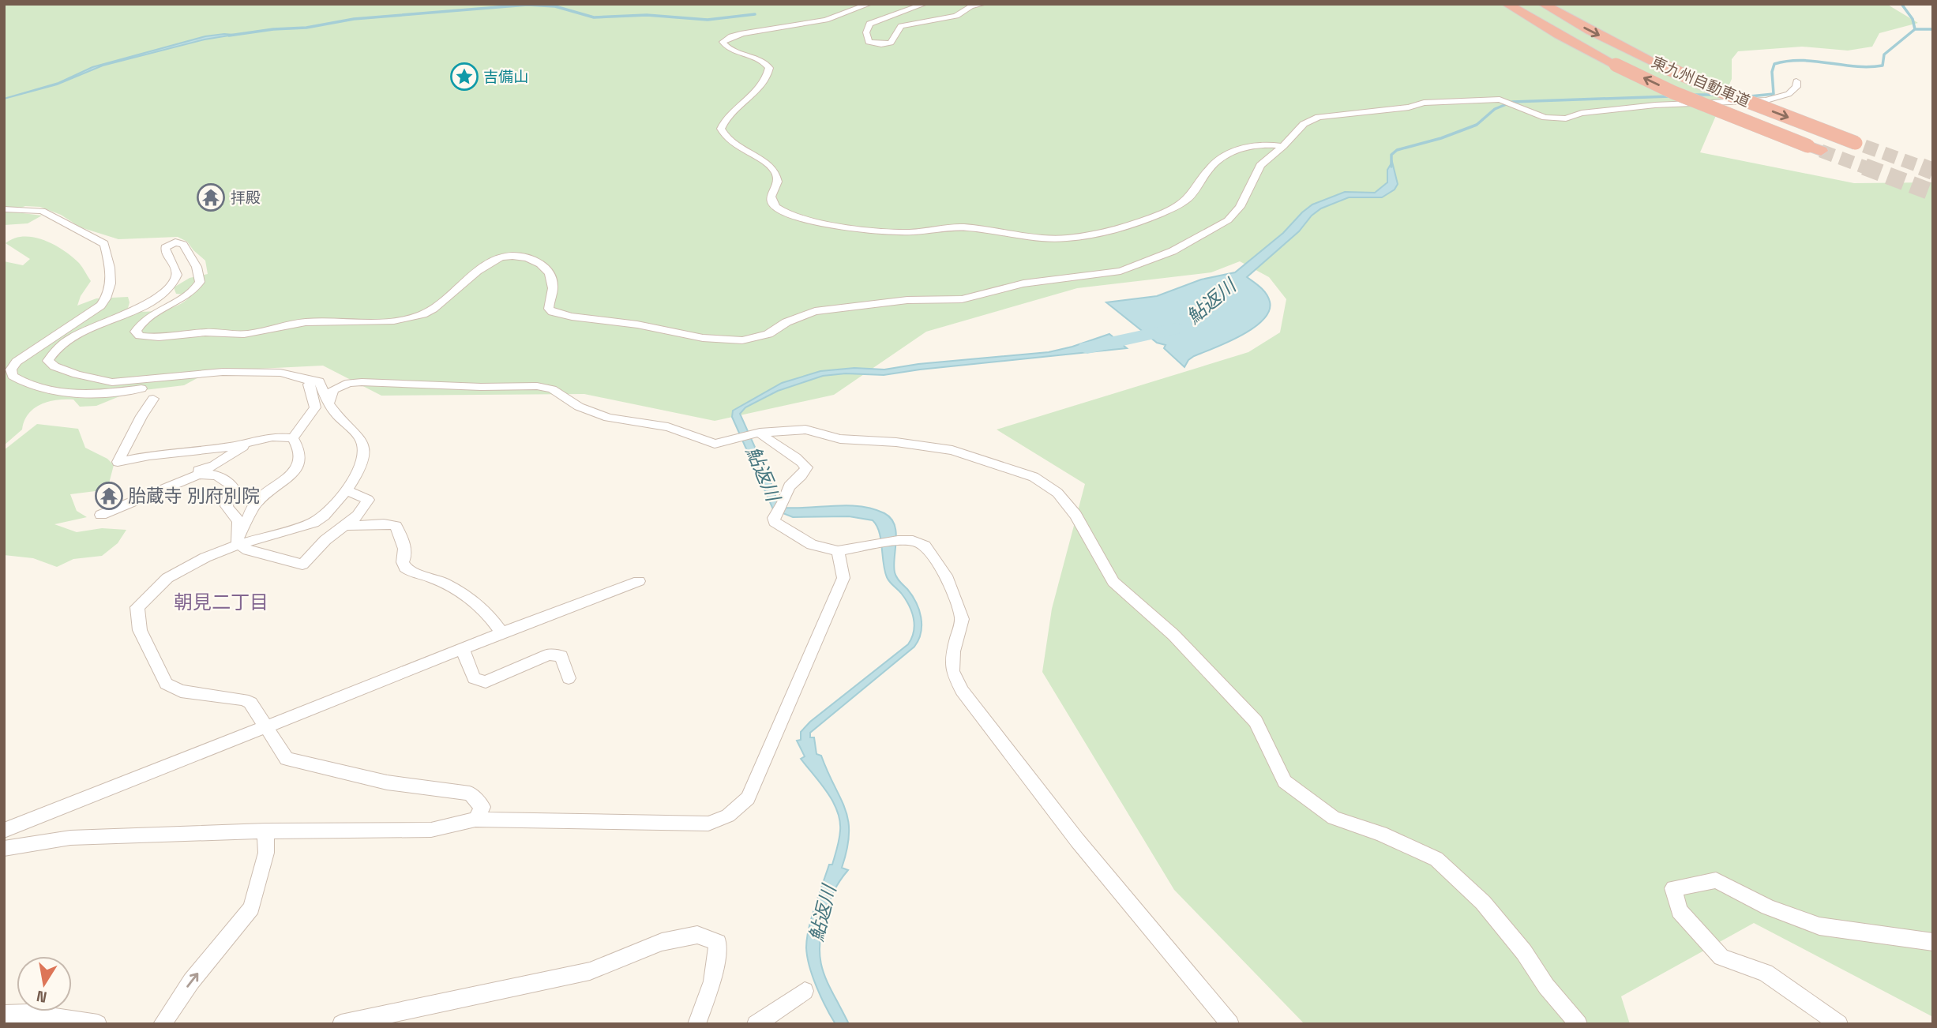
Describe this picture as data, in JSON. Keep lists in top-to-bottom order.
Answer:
{
  "streets": {
    "highway": ["東九州自動車道"]
  },
  "districts": ["朝見二丁目"],
  "water": ["鮎返川"],
  "places": {
    "place": ["吉備山"],
    "temple": ["拝殿", "胎蔵寺 別府別院"]
  },
  "north": "bottom"
}
